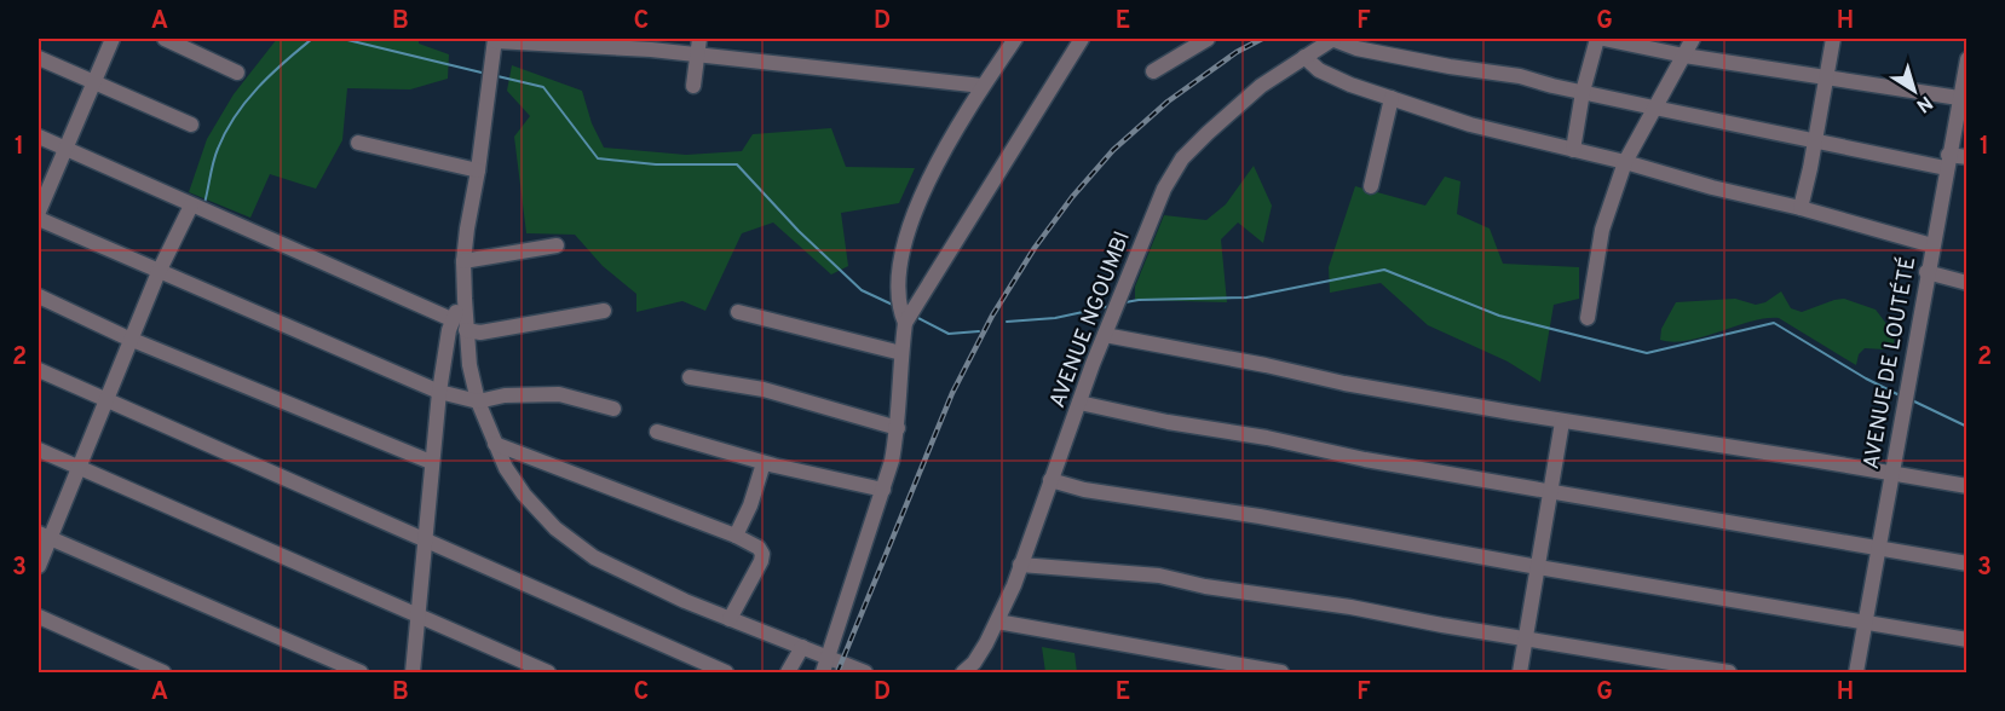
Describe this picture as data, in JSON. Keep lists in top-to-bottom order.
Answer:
{
  "streets": {
    "street": ["AVENUE NGOUMBI", "AVENUE DE LOUTÉTÉ"]
  },
  "north": "bottom right",
  "grid": {
    "columns": [
      "A",
      "B",
      "C",
      "D",
      "E",
      "F",
      "G",
      "H"
    ],
    "rows": ["1", "2", "3"]
  }
}
